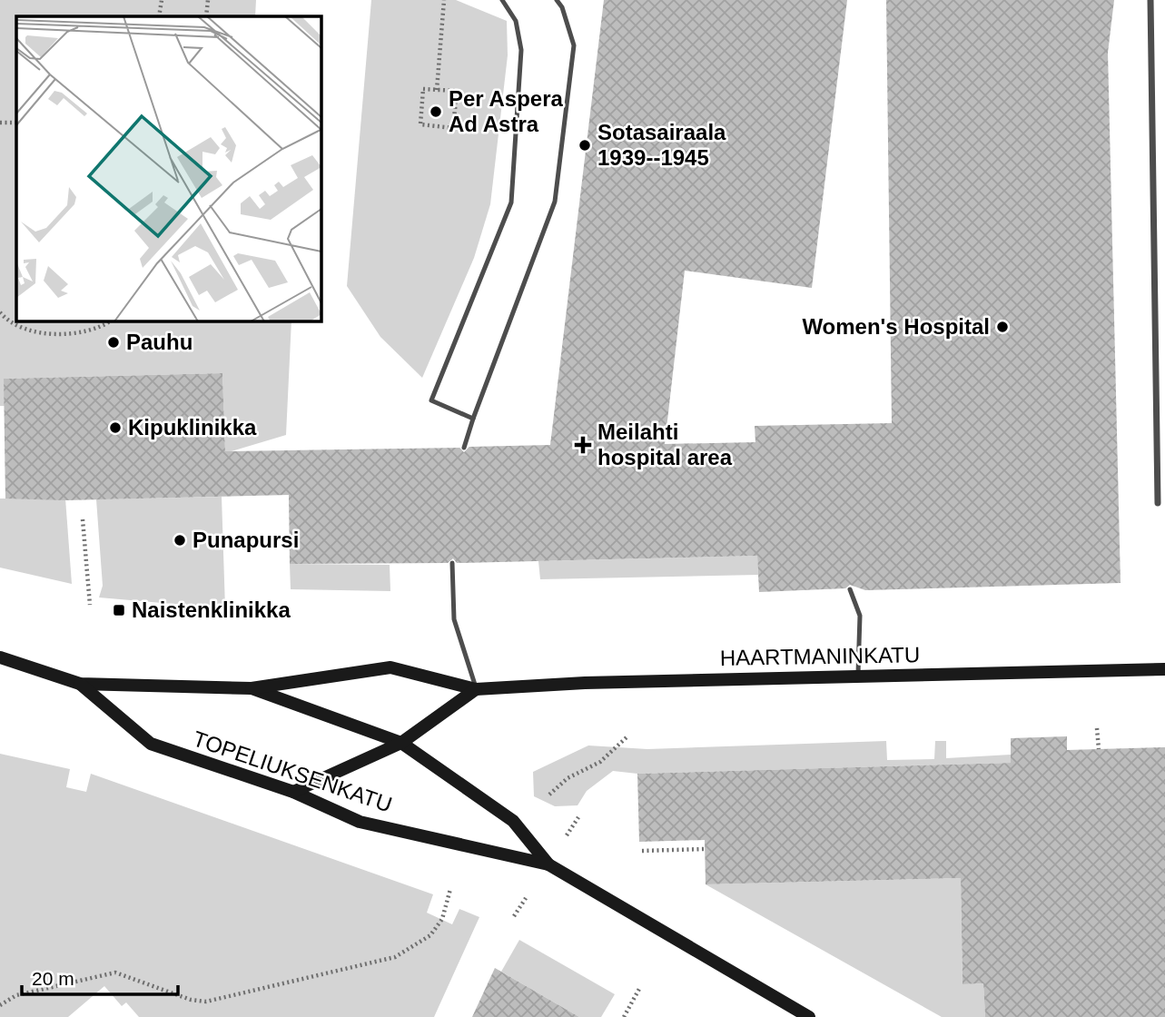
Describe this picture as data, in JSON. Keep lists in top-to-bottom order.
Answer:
{
  "streets": {
    "main road": ["HAARTMANINKATU", "TOPELIUKSENKATU"]
  },
  "crossings": [
    ["HAARTMANINKATU", "TOPELIUKSENKATU"]
  ],
  "places": {
    "other": [
      "Per Aspera Ad Astra",
      "Sotasairaala 1939--1945",
      "Women's Hospital",
      "Pauhu",
      "Kipuklinikka",
      "Punapursi"
    ],
    "health": ["Meilahti hospital area"],
    "transit": ["Naistenklinikka"]
  },
  "scale_bar": "20 m"
}
